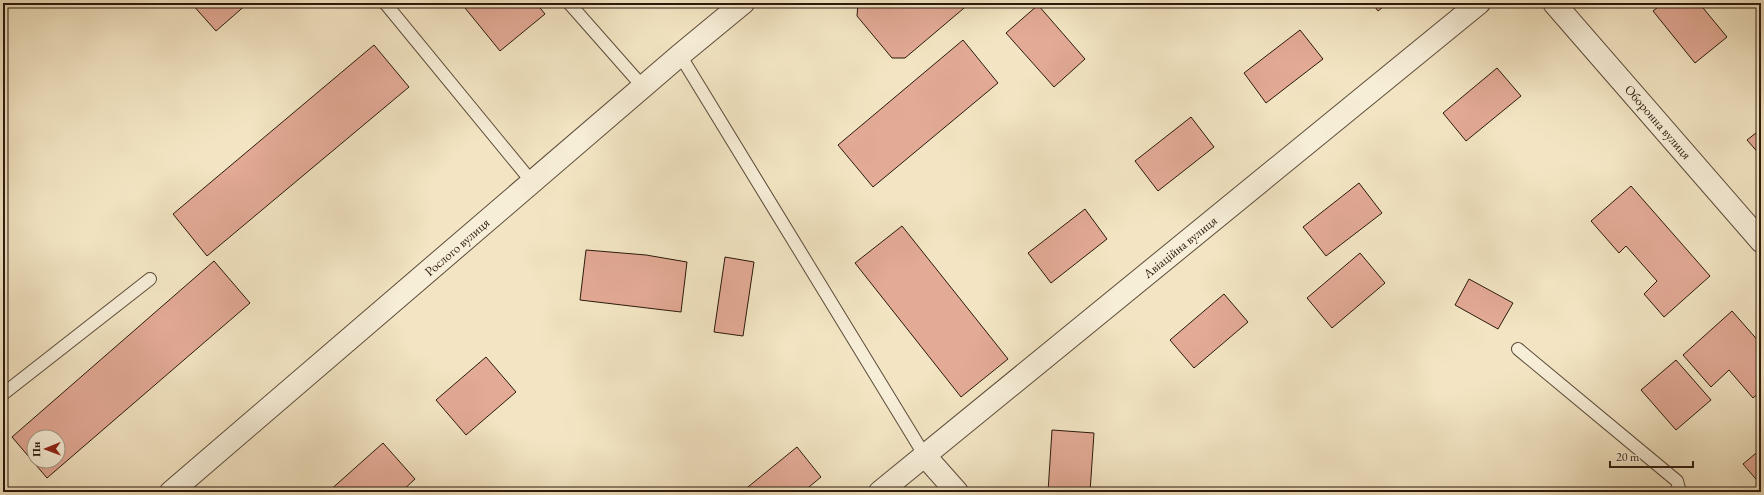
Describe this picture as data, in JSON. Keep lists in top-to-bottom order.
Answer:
{
  "streets": {
    "street": ["Оборонна вулиця", "Рослого вулиця", "Авіаційна вулиця"]
  },
  "scale_bar": "20 m",
  "north": "left"
}
